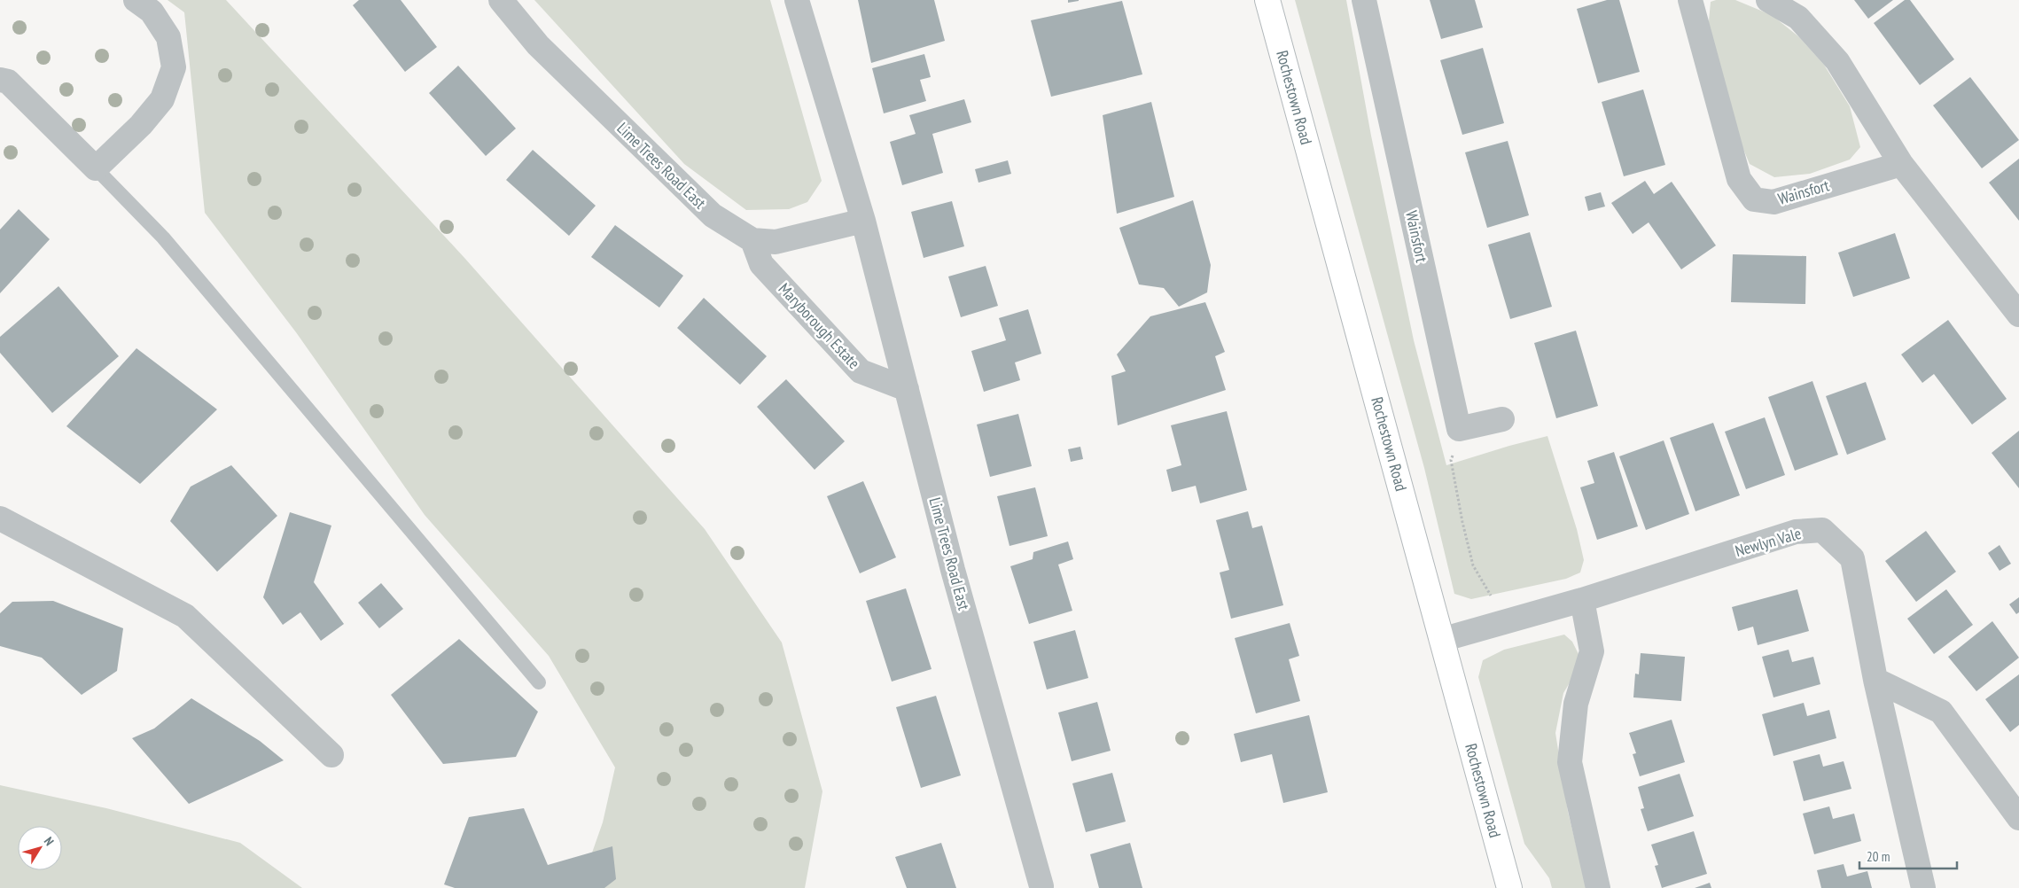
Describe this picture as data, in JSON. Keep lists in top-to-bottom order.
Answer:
{
  "streets": {
    "main road": ["Rochestown Road"],
    "street": [
      "Lime Trees Road East",
      "Wainsfort",
      "Maryborough Estate",
      "Newlyn Vale"
    ]
  },
  "crossings": [
    ["Rochestown Road", "Newlyn Vale"],
    ["Lime Trees Road East", "Maryborough Estate"]
  ],
  "scale_bar": "20 m",
  "north": "top right"
}
